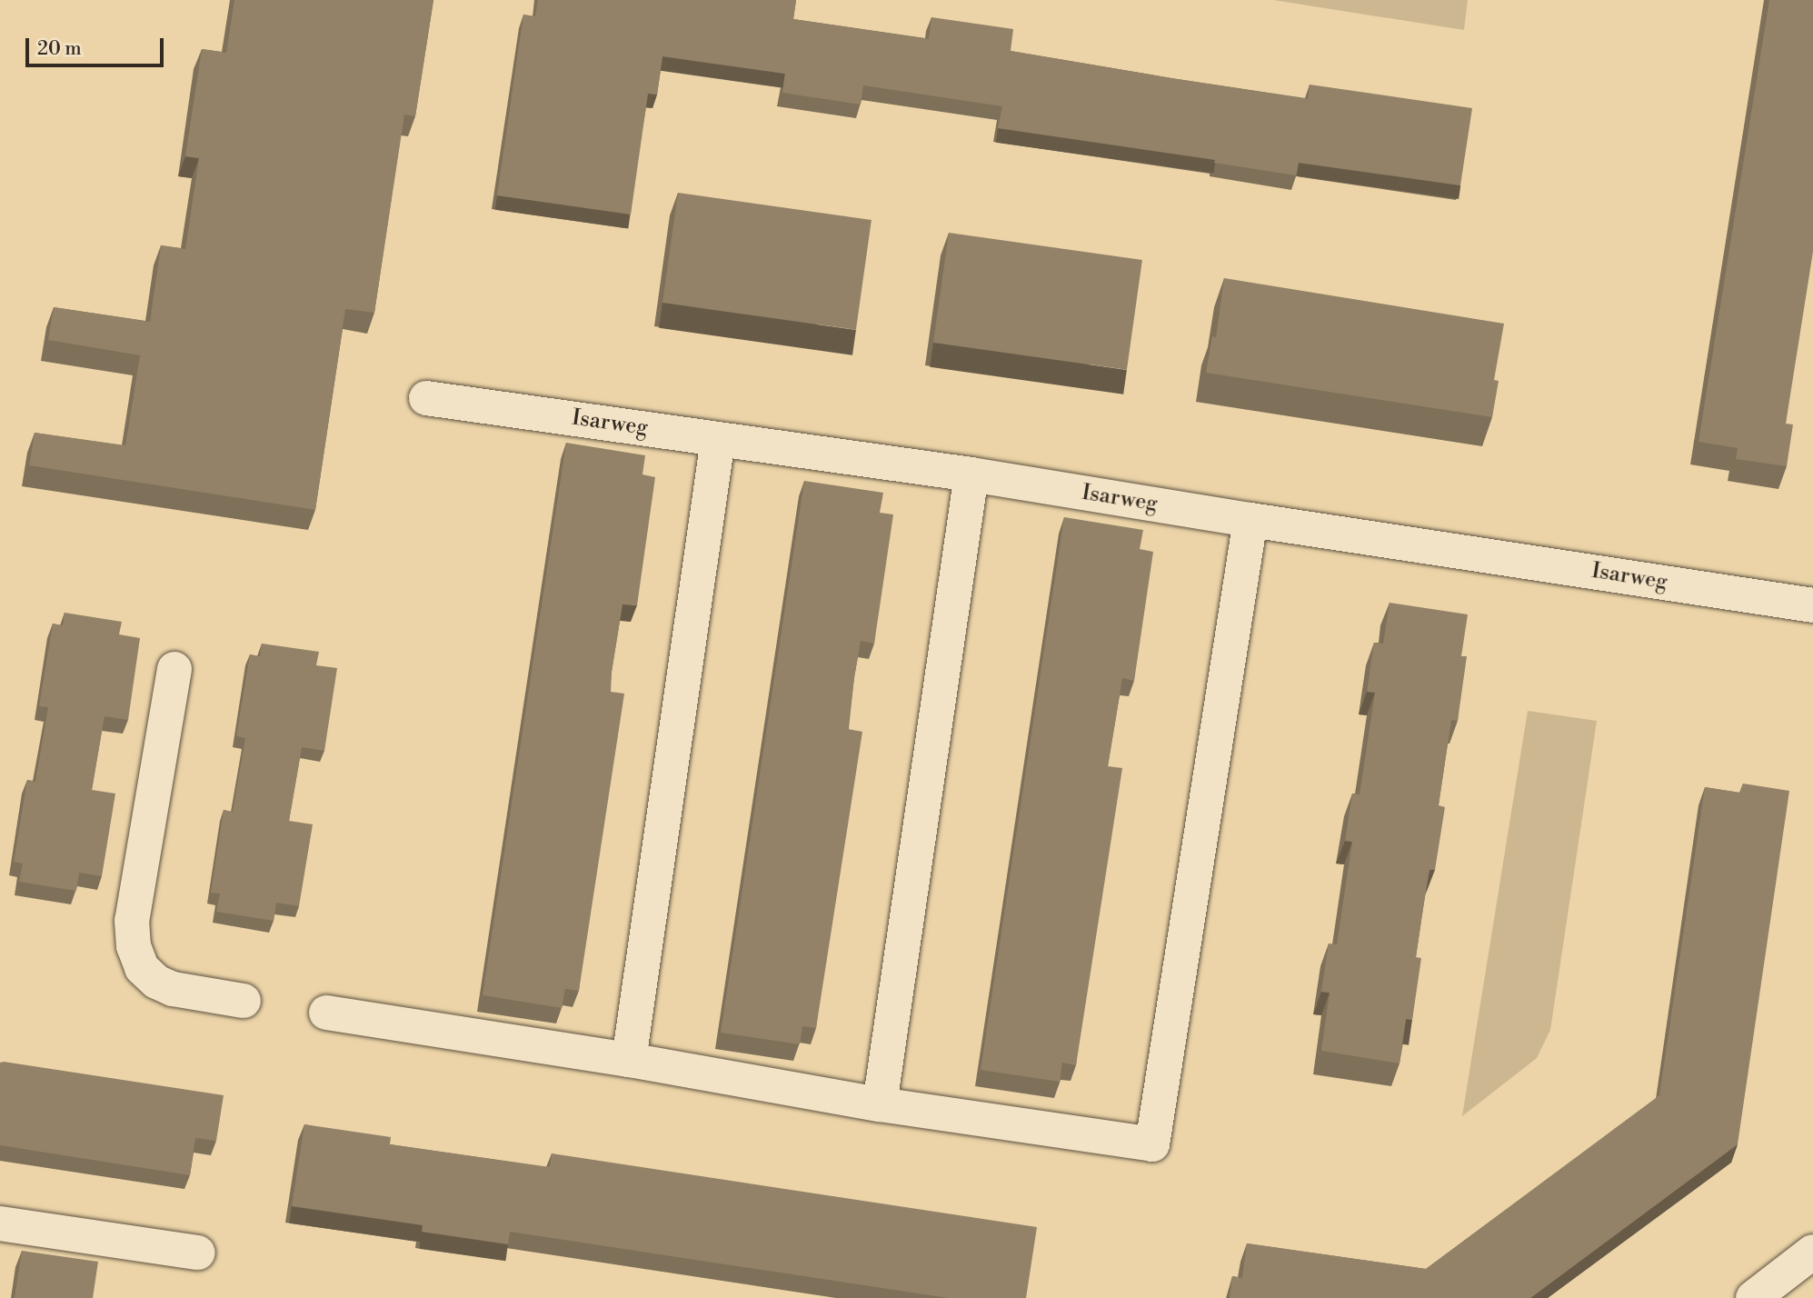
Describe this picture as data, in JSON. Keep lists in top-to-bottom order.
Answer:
{
  "streets": {
    "street": ["Isarweg"]
  },
  "scale_bar": "20 m"
}
